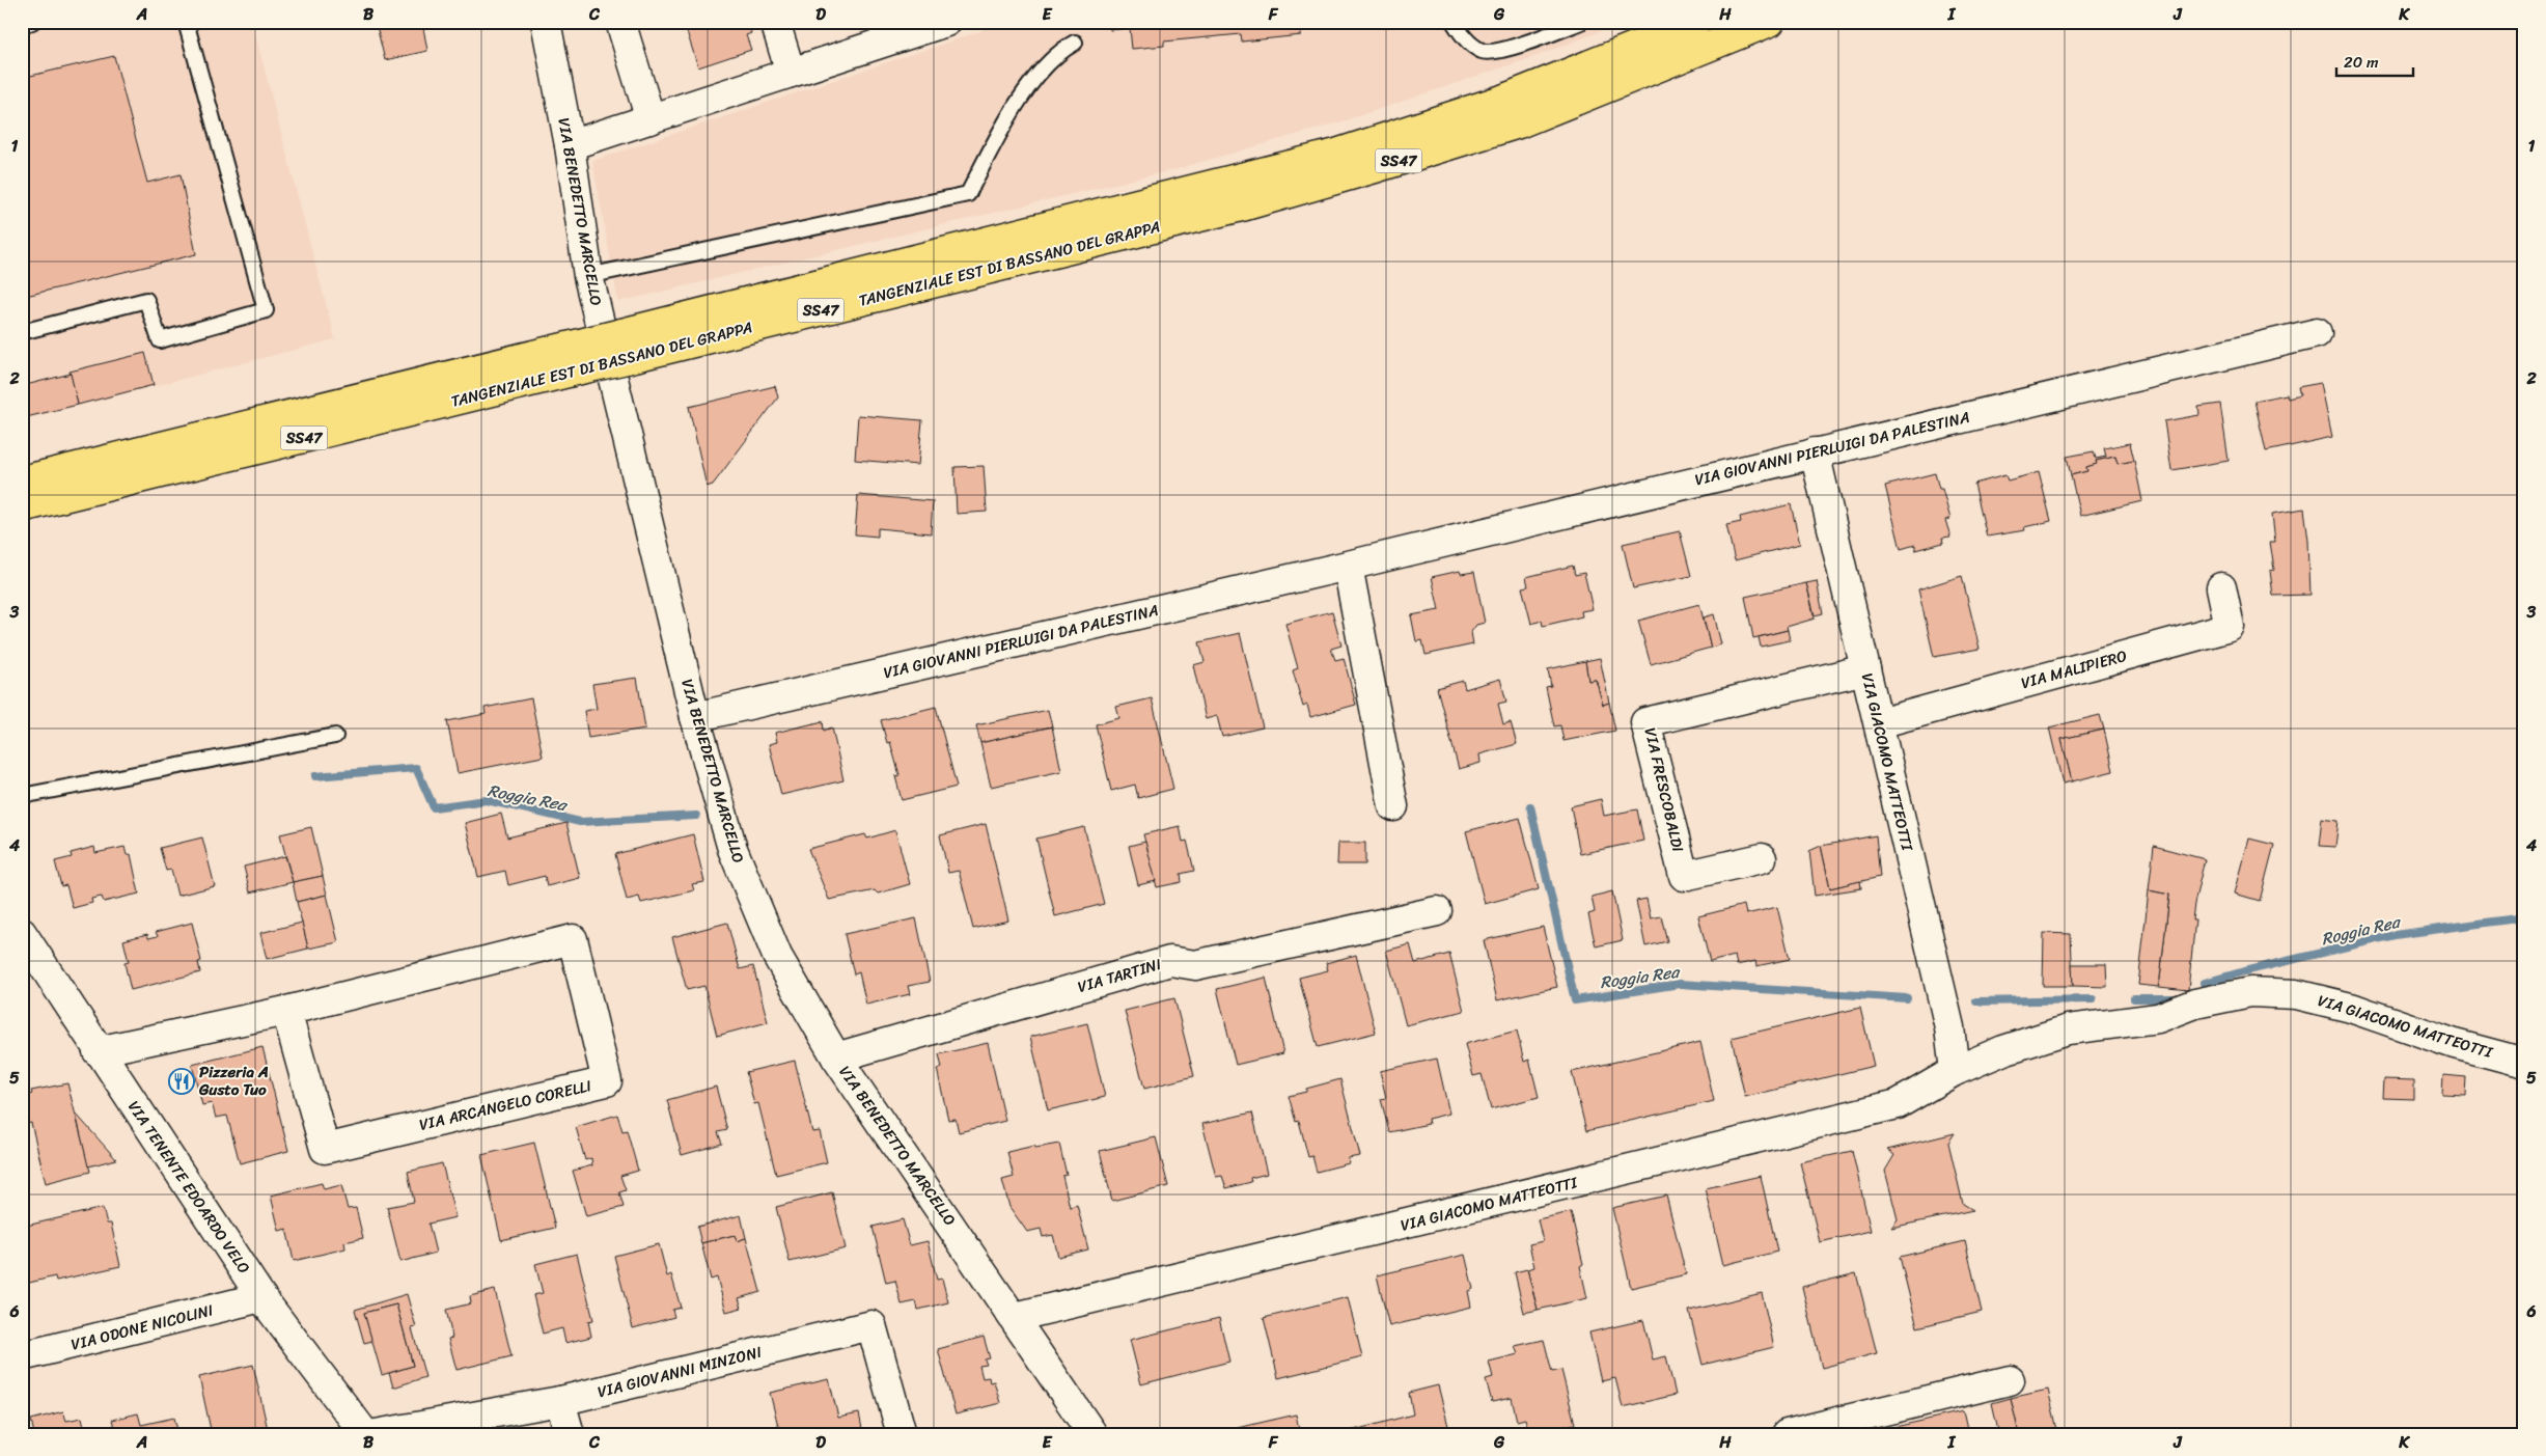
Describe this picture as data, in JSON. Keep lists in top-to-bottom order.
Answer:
{
  "streets": {
    "highway": ["SS47", "TANGENZIALE EST DI BASSANO DEL GRAPPA"],
    "street": [
      "VIA BENEDETTO MARCELLO",
      "VIA GIOVANNI PIERLUIGI DA PALESTINA",
      "VIA MALIPIERO",
      "VIA GIACOMO MATTEOTTI",
      "VIA FRESCOBALDI",
      "VIA TARTINI",
      "VIA ARCANGELO CORELLI",
      "VIA TENENTE EDOARDO VELO",
      "VIA ODONE NICOLINI",
      "VIA GIOVANNI MINZONI"
    ]
  },
  "crossings": [
    ["VIA BENEDETTO MARCELLO", "VIA GIOVANNI PIERLUIGI DA PALESTINA"],
    ["VIA BENEDETTO MARCELLO", "VIA GIACOMO MATTEOTTI"],
    ["VIA BENEDETTO MARCELLO", "VIA TARTINI"],
    ["VIA GIOVANNI PIERLUIGI DA PALESTINA", "VIA GIACOMO MATTEOTTI"],
    ["VIA MALIPIERO", "VIA GIACOMO MATTEOTTI"],
    ["VIA GIACOMO MATTEOTTI", "VIA FRESCOBALDI"],
    ["VIA ARCANGELO CORELLI", "VIA TENENTE EDOARDO VELO"],
    ["VIA TENENTE EDOARDO VELO", "VIA ODONE NICOLINI"]
  ],
  "water": ["Roggia Rea"],
  "places": {
    "restaurant": ["Pizzeria A Gusto Tuo"]
  },
  "scale_bar": "20 m",
  "grid": {
    "columns": [
      "A",
      "B",
      "C",
      "D",
      "E",
      "F",
      "G",
      "H",
      "I",
      "J",
      "K"
    ],
    "rows": [
      "1",
      "2",
      "3",
      "4",
      "5",
      "6"
    ]
  }
}
